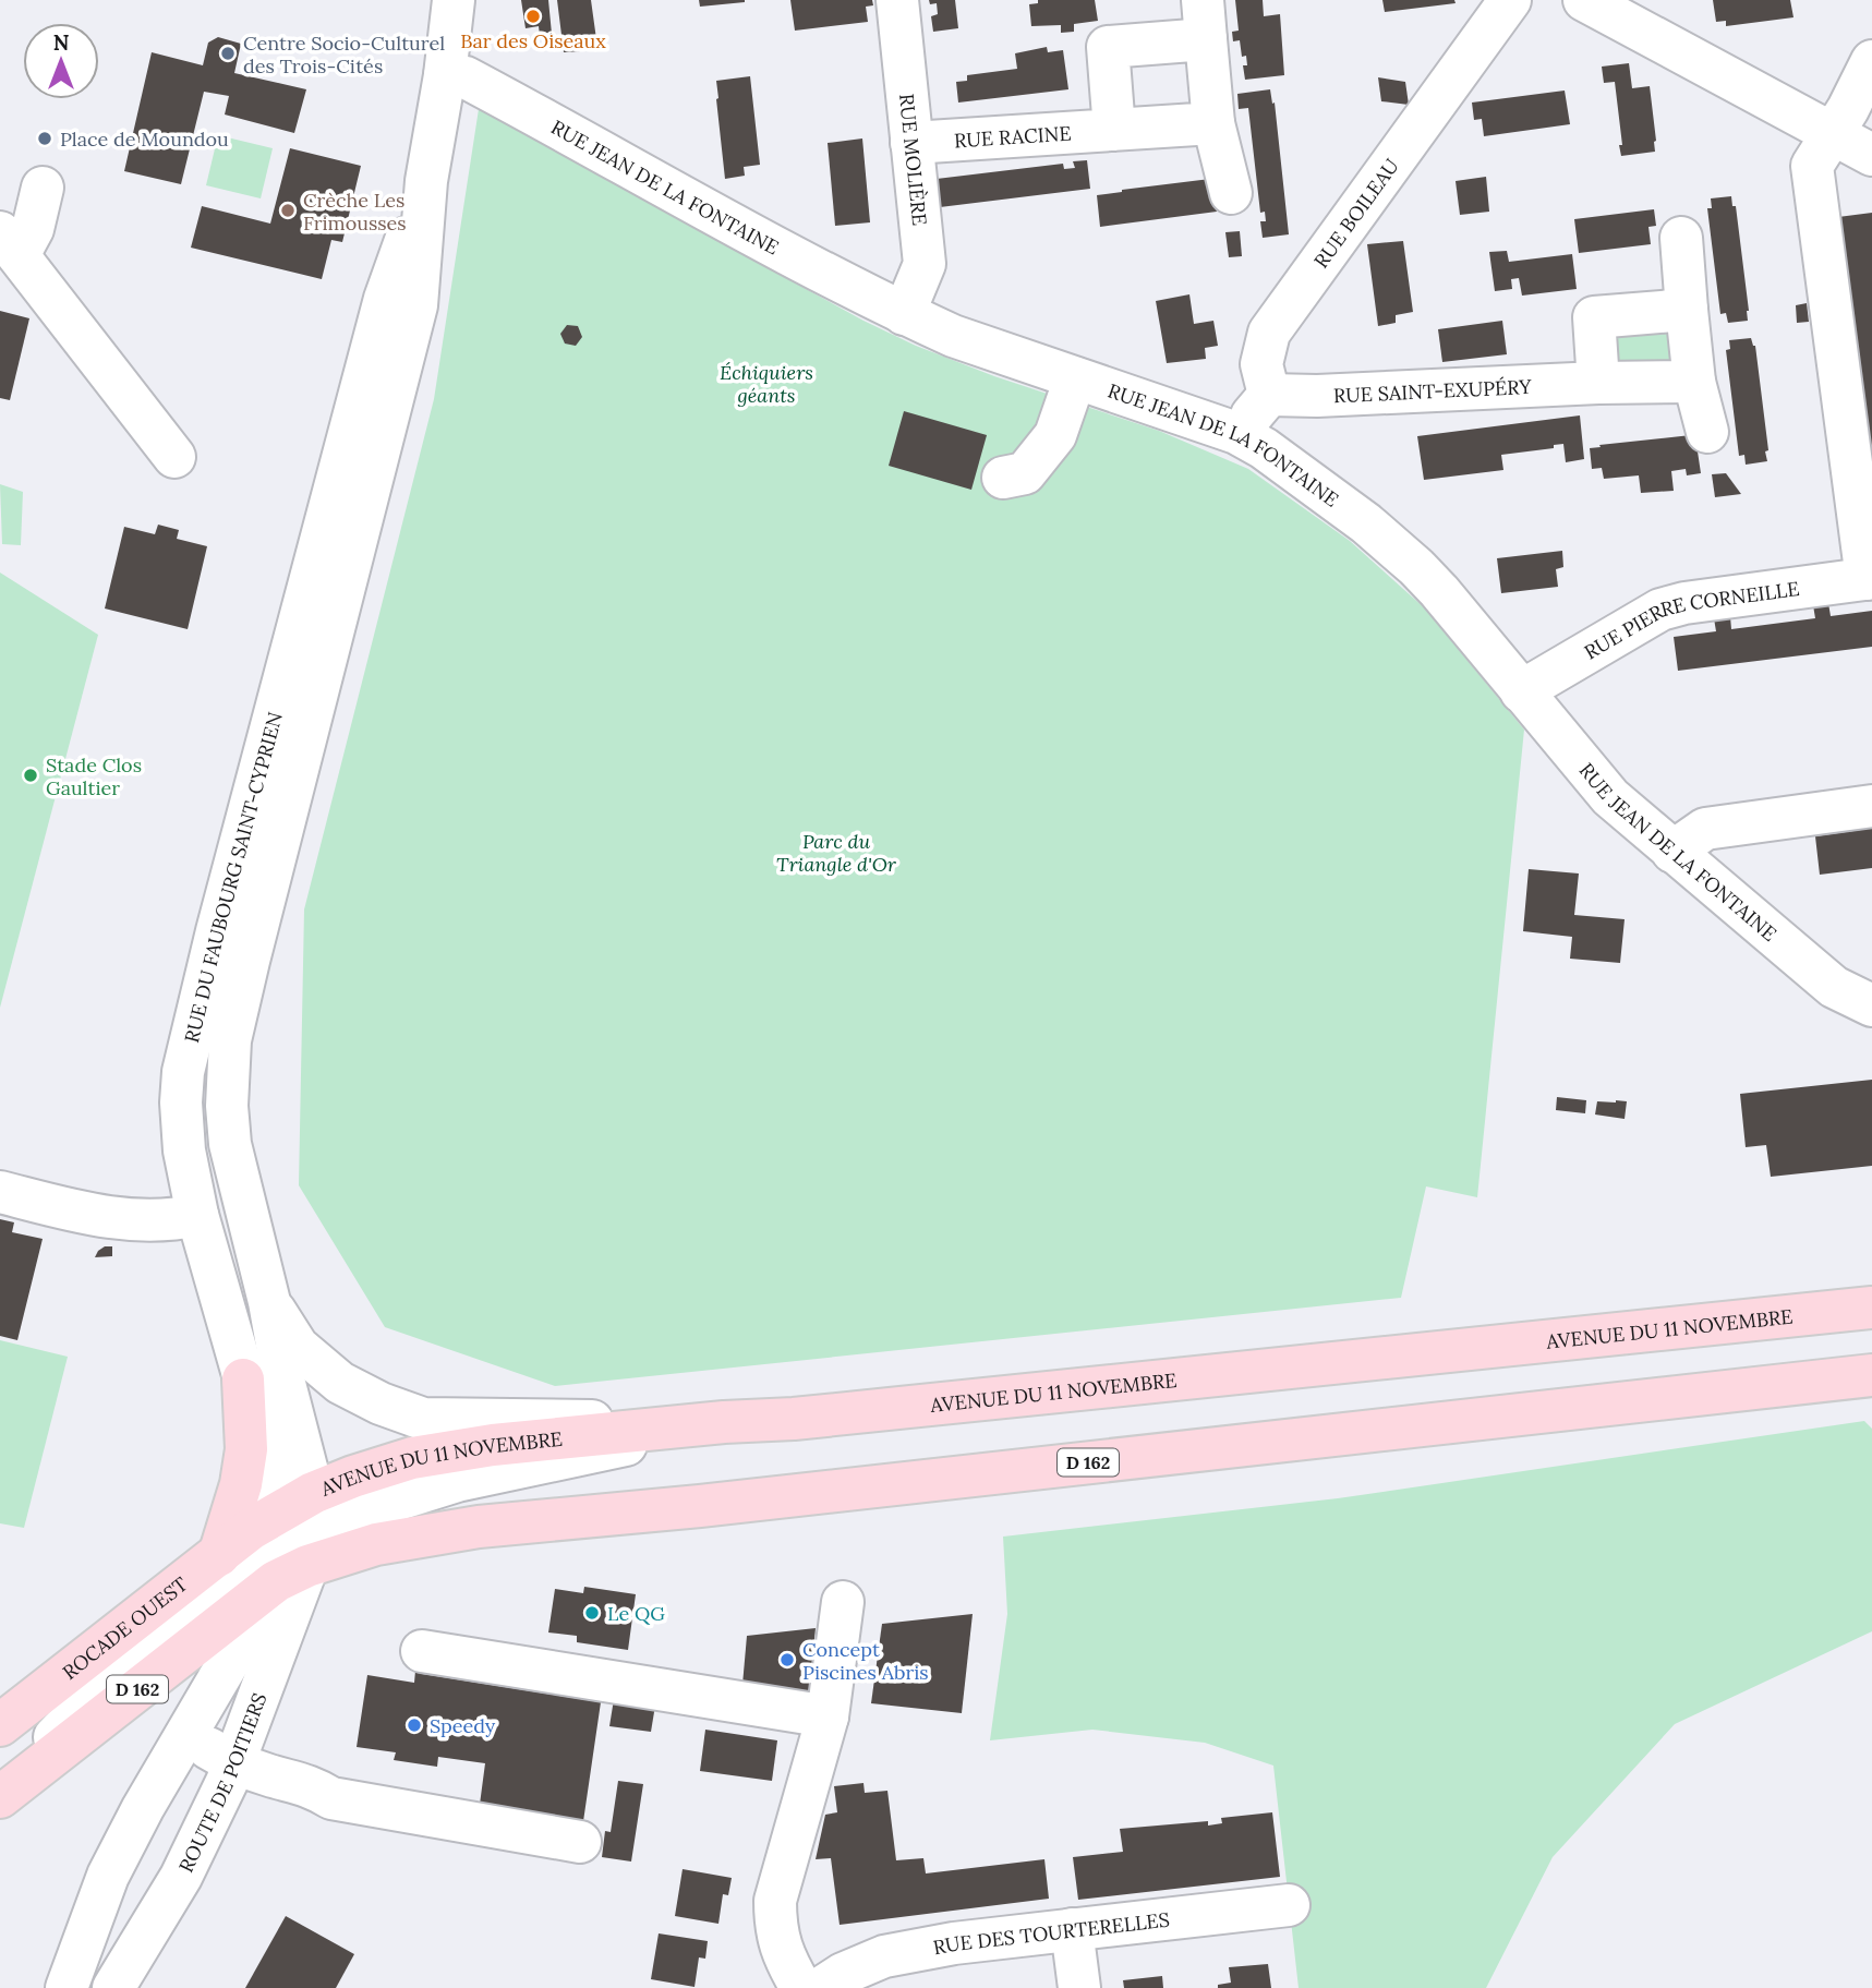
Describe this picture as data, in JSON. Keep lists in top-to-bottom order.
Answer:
{
  "streets": {
    "main road": ["AVENUE DU 11 NOVEMBRE", "D 162", "ROCADE OUEST"],
    "street": [
      "RUE RACINE",
      "RUE MOLIÈRE",
      "RUE JEAN DE LA FONTAINE",
      "RUE BOILEAU",
      "RUE SAINT-EXUPÉRY",
      "RUE PIERRE CORNEILLE",
      "RUE DU FAUBOURG SAINT-CYPRIEN",
      "ROUTE DE POITIERS",
      "RUE DES TOURTERELLES"
    ]
  },
  "crossings": [
    ["RUE RACINE", "RUE MOLIÈRE"],
    ["RUE MOLIÈRE", "RUE JEAN DE LA FONTAINE"],
    ["RUE JEAN DE LA FONTAINE", "RUE PIERRE CORNEILLE"],
    ["RUE JEAN DE LA FONTAINE", "RUE DU FAUBOURG SAINT-CYPRIEN"],
    ["RUE BOILEAU", "RUE SAINT-EXUPÉRY"],
    ["RUE DU FAUBOURG SAINT-CYPRIEN", "AVENUE DU 11 NOVEMBRE"],
    ["RUE DU FAUBOURG SAINT-CYPRIEN", "D 162"],
    ["RUE DU FAUBOURG SAINT-CYPRIEN", "ROCADE OUEST"],
    ["RUE DU FAUBOURG SAINT-CYPRIEN", "ROUTE DE POITIERS"],
    ["AVENUE DU 11 NOVEMBRE", "D 162"],
    ["AVENUE DU 11 NOVEMBRE", "ROCADE OUEST"],
    ["AVENUE DU 11 NOVEMBRE", "ROUTE DE POITIERS"],
    ["D 162", "ROCADE OUEST"],
    ["D 162", "ROUTE DE POITIERS"],
    ["ROCADE OUEST", "ROUTE DE POITIERS"]
  ],
  "parks": ["Échiquiers géants", "Parc du Triangle d'Or"],
  "places": [
    "Bar des Oiseaux",
    "Centre Socio-Culturel des Trois-Cités",
    "Place de Moundou",
    "Crèche Les Frimousses",
    "Stade Clos Gaultier",
    "Le QG",
    "Concept Piscines Abris",
    "Speedy"
  ],
  "north": "top"
}
